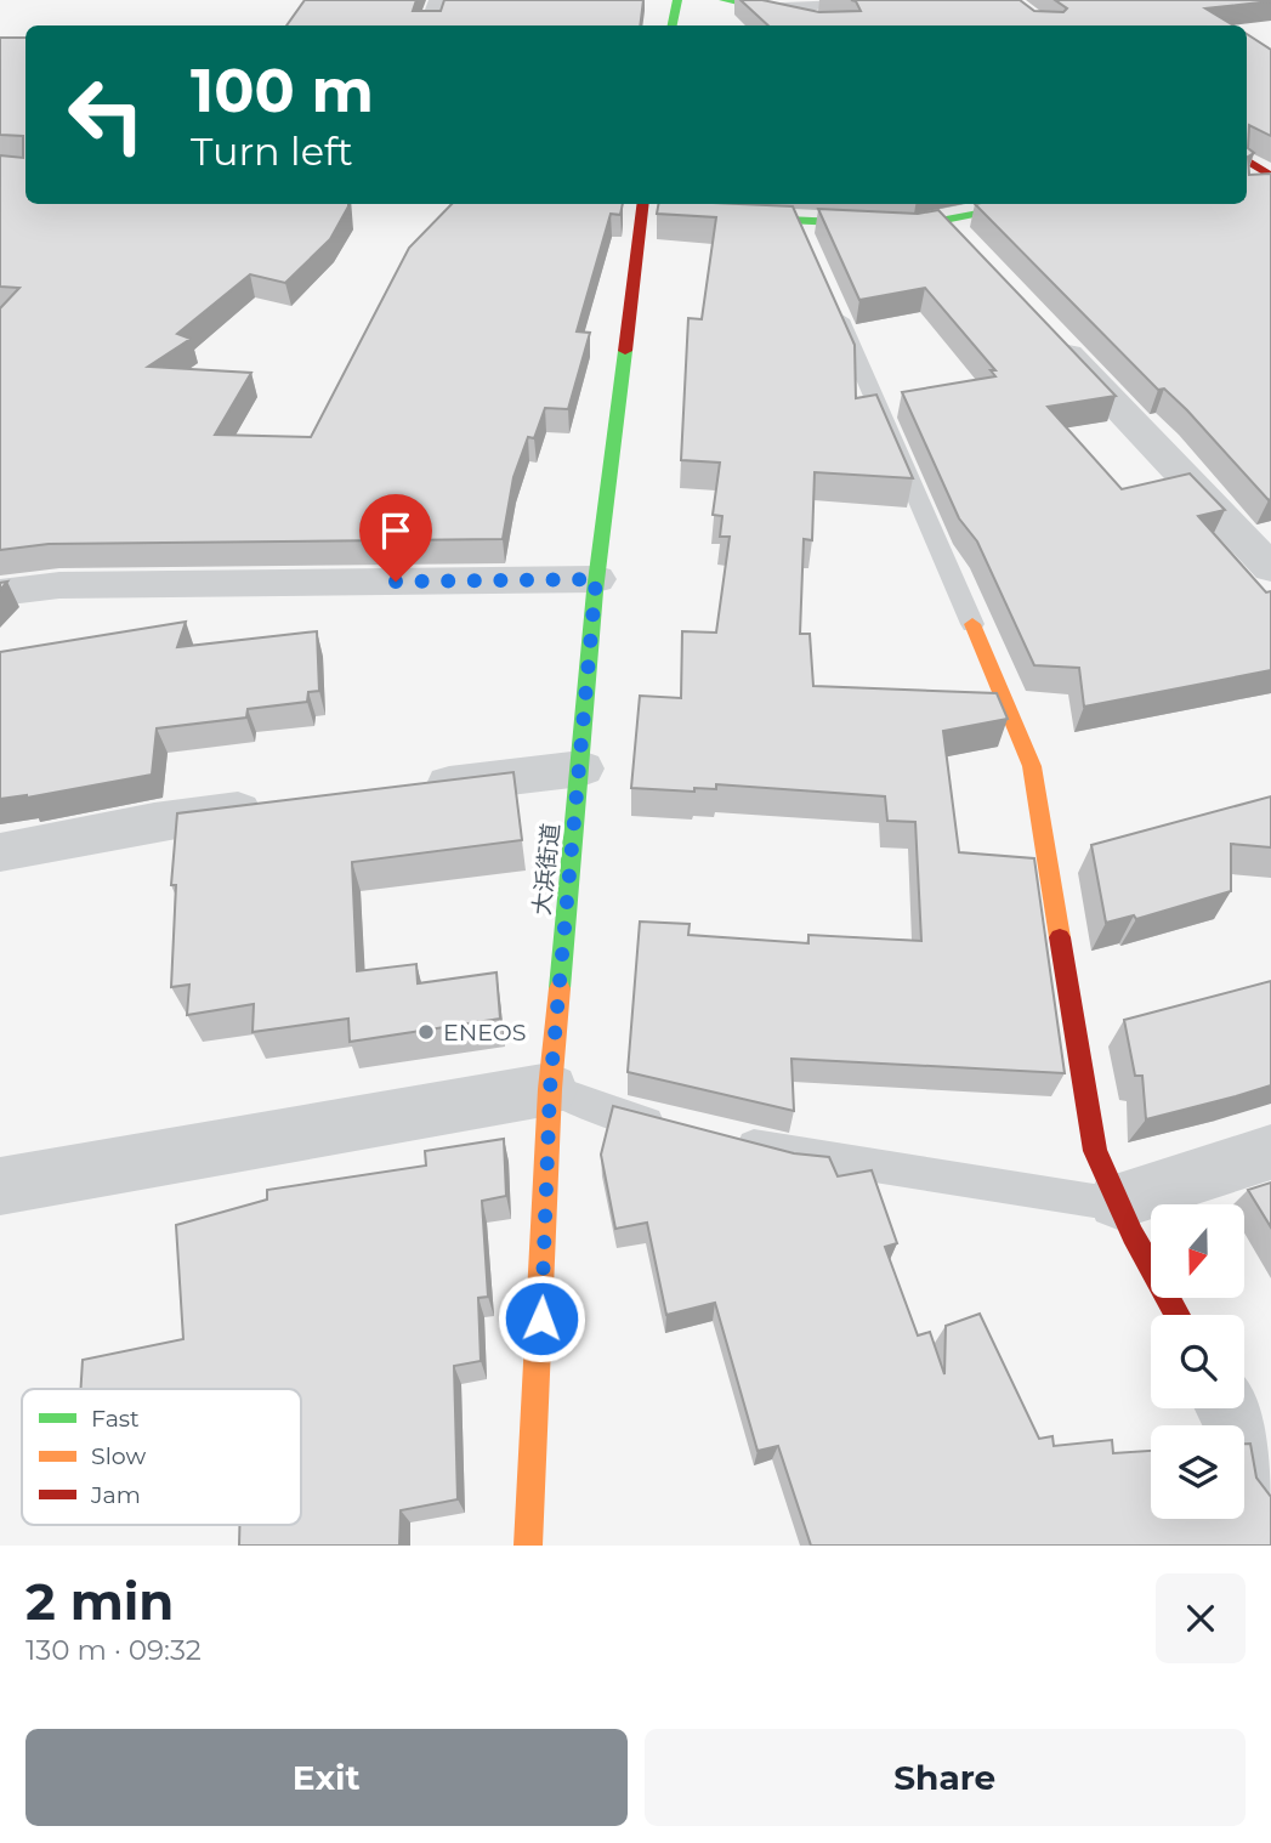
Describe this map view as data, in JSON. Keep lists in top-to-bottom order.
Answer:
{
  "streets": {
    "street": ["大浜街道"]
  },
  "places": ["ENEOS"],
  "legend": ["Fast", "Slow", "Jam"],
  "north": "bottom",
  "page": {
    "turn": ["100 m", "Turn left"],
    "heading": ["2 min", "130 m · 09:32"],
    "buttons": ["Exit", "Share"]
  }
}
